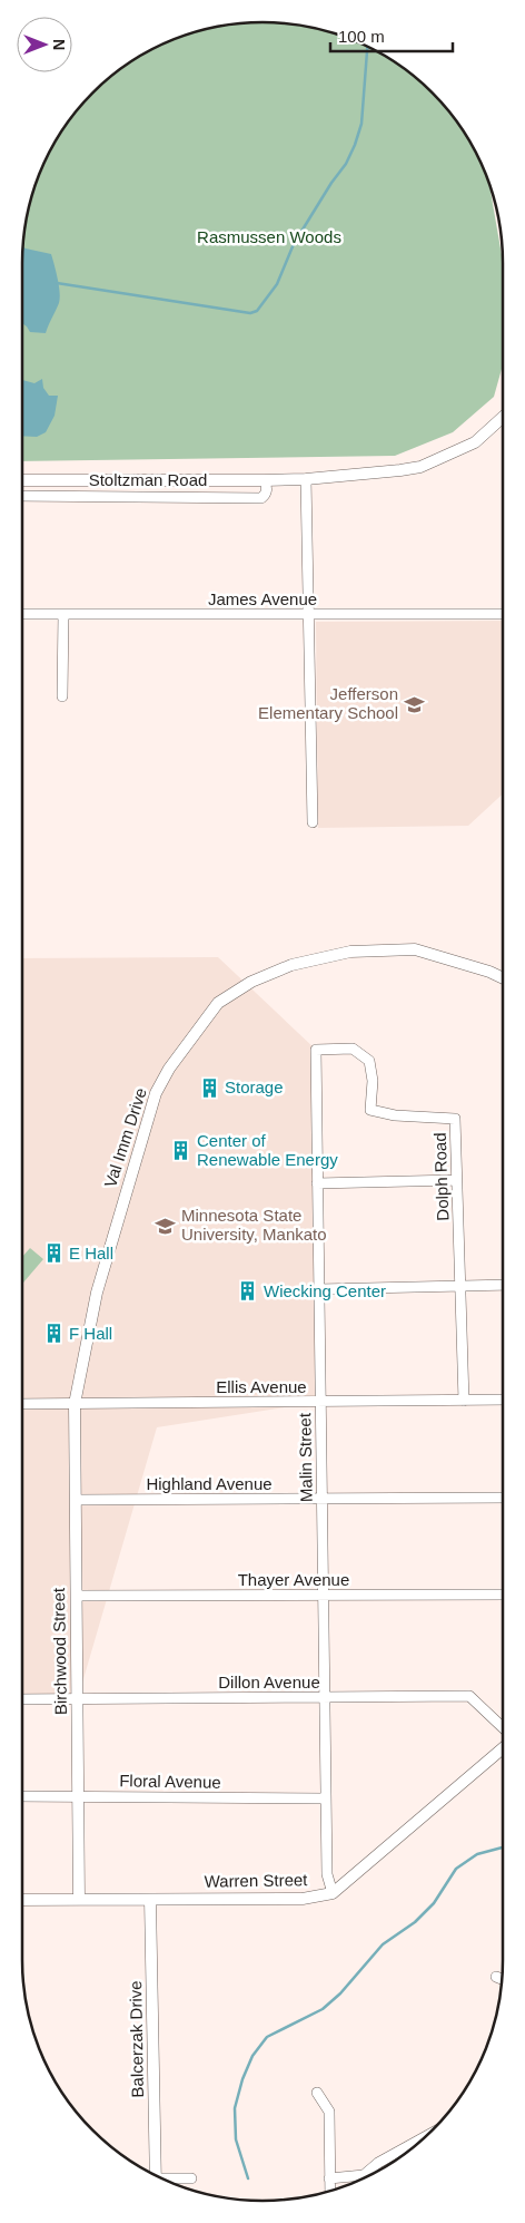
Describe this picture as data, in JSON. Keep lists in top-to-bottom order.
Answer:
{
  "streets": {
    "street": [
      "Stoltzman Road",
      "James Avenue",
      "Val Imm Drive",
      "Dolph Road",
      "Ellis Avenue",
      "Malin Street",
      "Highland Avenue",
      "Thayer Avenue",
      "Birchwood Street",
      "Dillon Avenue",
      "Floral Avenue",
      "Warren Street",
      "Balcerzak Drive"
    ]
  },
  "crossings": [
    ["Val Imm Drive", "Ellis Avenue"],
    ["Val Imm Drive", "Birchwood Street"],
    ["Dolph Road", "Ellis Avenue"],
    ["Dolph Road", "Malin Street"],
    ["Ellis Avenue", "Malin Street"],
    ["Ellis Avenue", "Birchwood Street"],
    ["Malin Street", "Highland Avenue"],
    ["Malin Street", "Thayer Avenue"],
    ["Malin Street", "Dillon Avenue"],
    ["Malin Street", "Floral Avenue"],
    ["Malin Street", "Warren Street"],
    ["Highland Avenue", "Birchwood Street"],
    ["Thayer Avenue", "Birchwood Street"],
    ["Birchwood Street", "Dillon Avenue"],
    ["Birchwood Street", "Floral Avenue"],
    ["Birchwood Street", "Warren Street"],
    ["Warren Street", "Balcerzak Drive"]
  ],
  "parks": ["Rasmussen Woods"],
  "places": {
    "school or university": ["Jefferson Elementary School", "Minnesota State University, Mankato"],
    "building": [
      "Storage",
      "Center of Renewable Energy",
      "E Hall",
      "Wiecking Center",
      "F Hall"
    ]
  },
  "scale_bar": "100 m",
  "north": "right"
}
